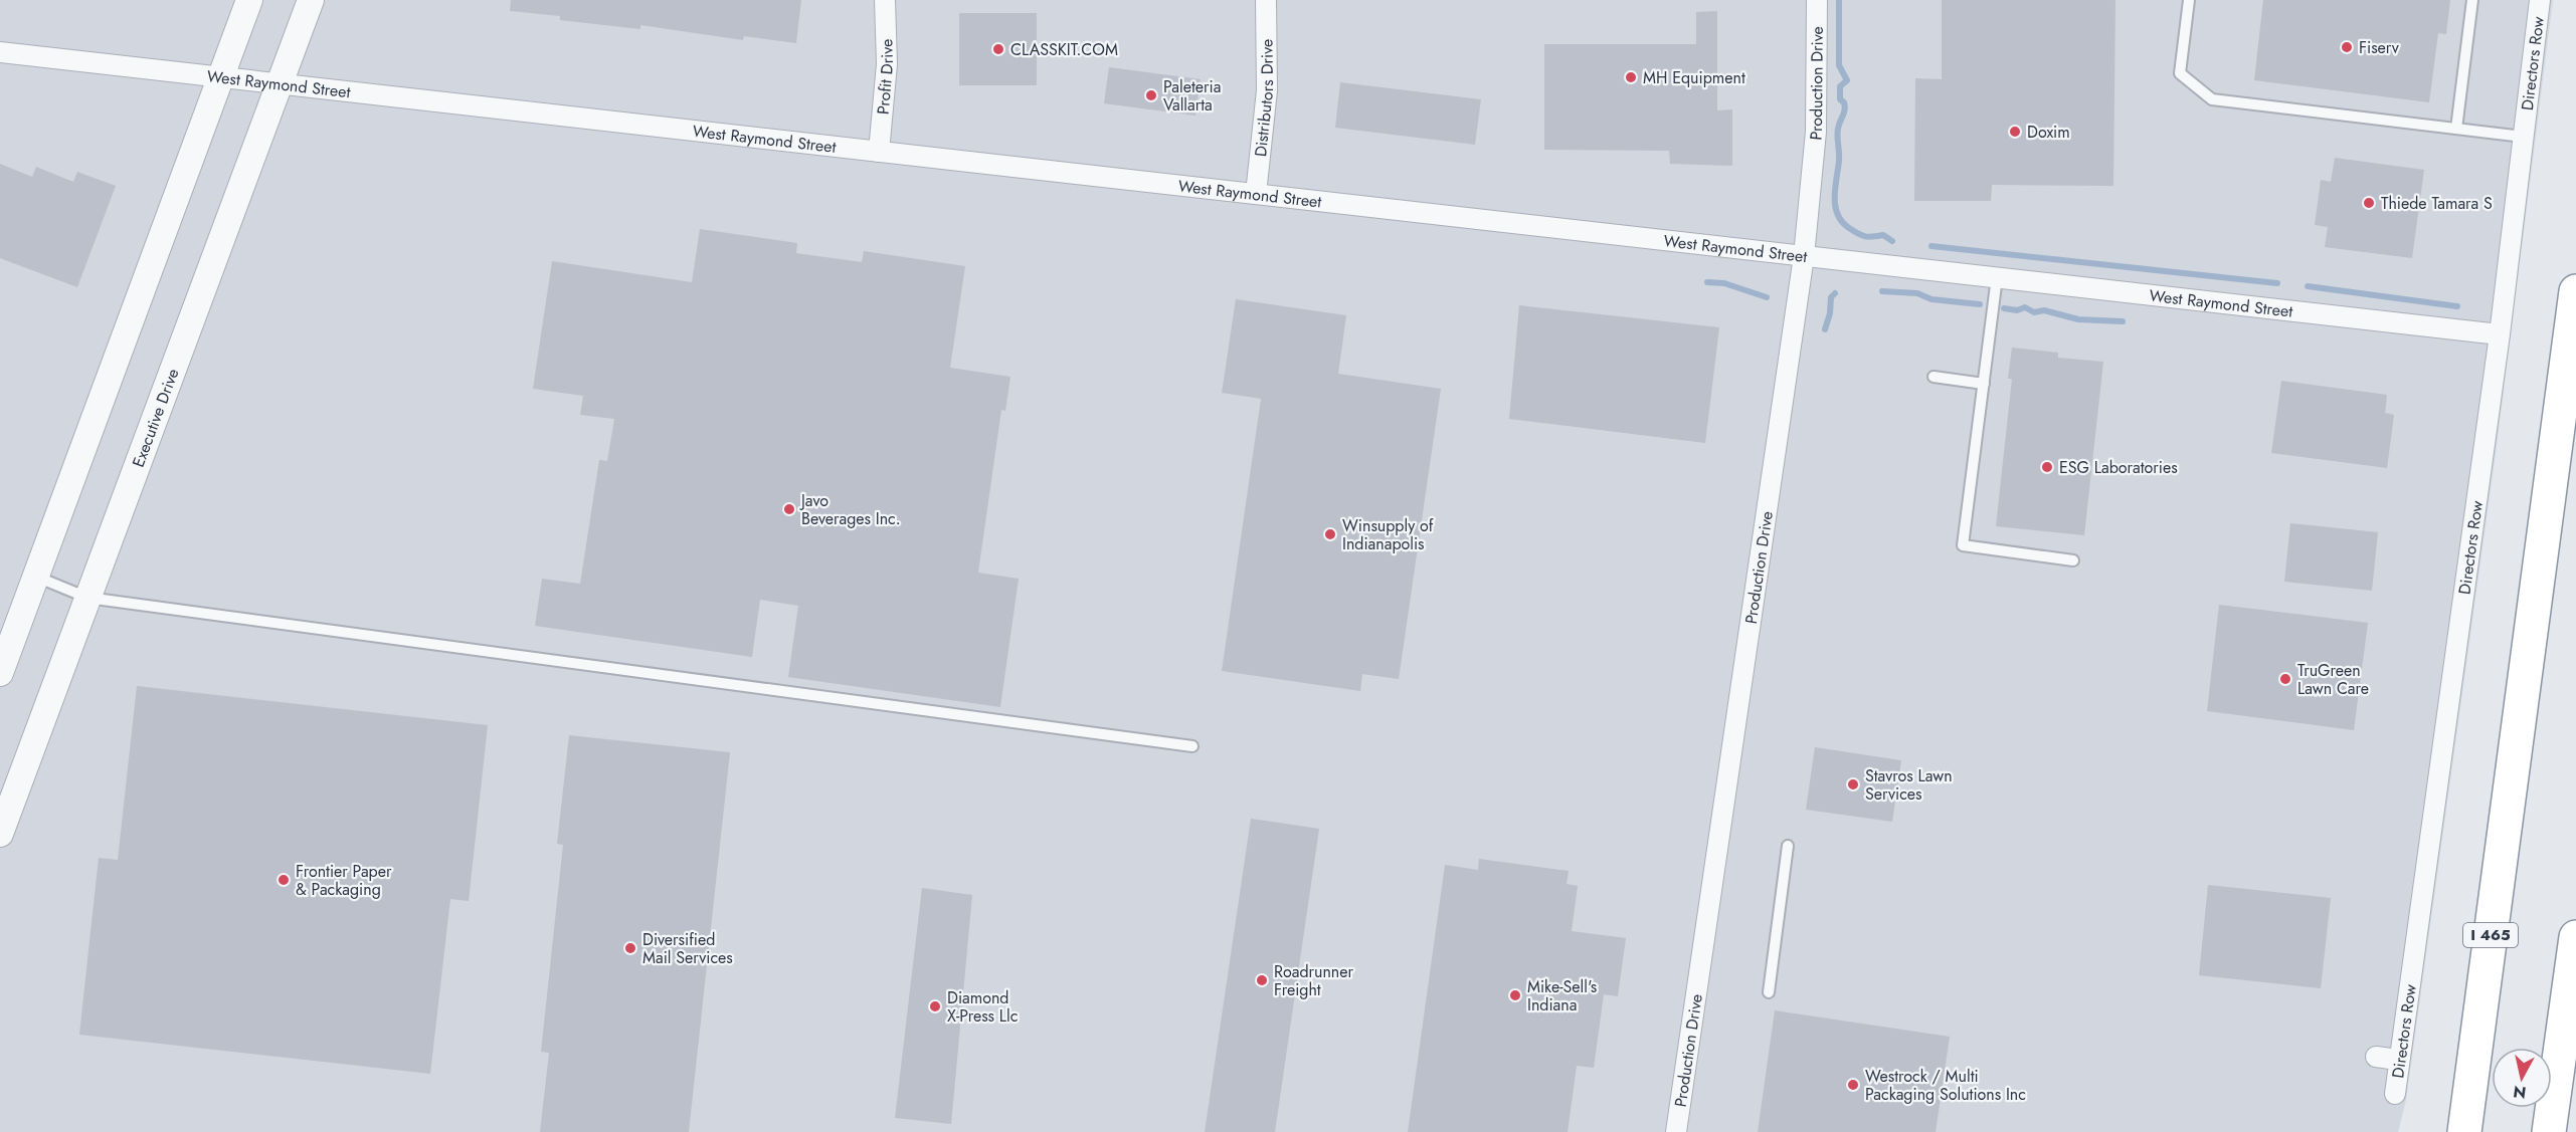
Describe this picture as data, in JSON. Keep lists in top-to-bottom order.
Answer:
{
  "streets": {
    "highway": ["I 465"],
    "street": [
      "Directors Row",
      "Profit Drive",
      "Production Drive",
      "West Raymond Street",
      "Distributors Drive",
      "Executive Drive"
    ]
  },
  "crossings": [
    ["Directors Row", "West Raymond Street"],
    ["Profit Drive", "West Raymond Street"],
    ["Production Drive", "West Raymond Street"],
    ["West Raymond Street", "Distributors Drive"],
    ["West Raymond Street", "Executive Drive"]
  ],
  "places": [
    "Fiserv",
    "CLASSKIT.COM",
    "MH Equipment",
    "Paleteria Vallarta",
    "Doxim",
    "Thiede Tamara S",
    "ESG Laboratories",
    "Javo Beverages Inc.",
    "Winsupply of Indianapolis",
    "TruGreen Lawn Care",
    "Stavros Lawn Services",
    "Frontier Paper & Packaging",
    "Diversified Mail Services",
    "Roadrunner Freight",
    "Mike-Sell's Indiana",
    "Diamond X-Press Llc",
    "Westrock / Multi Packaging Solutions Inc"
  ],
  "north": "bottom"
}
